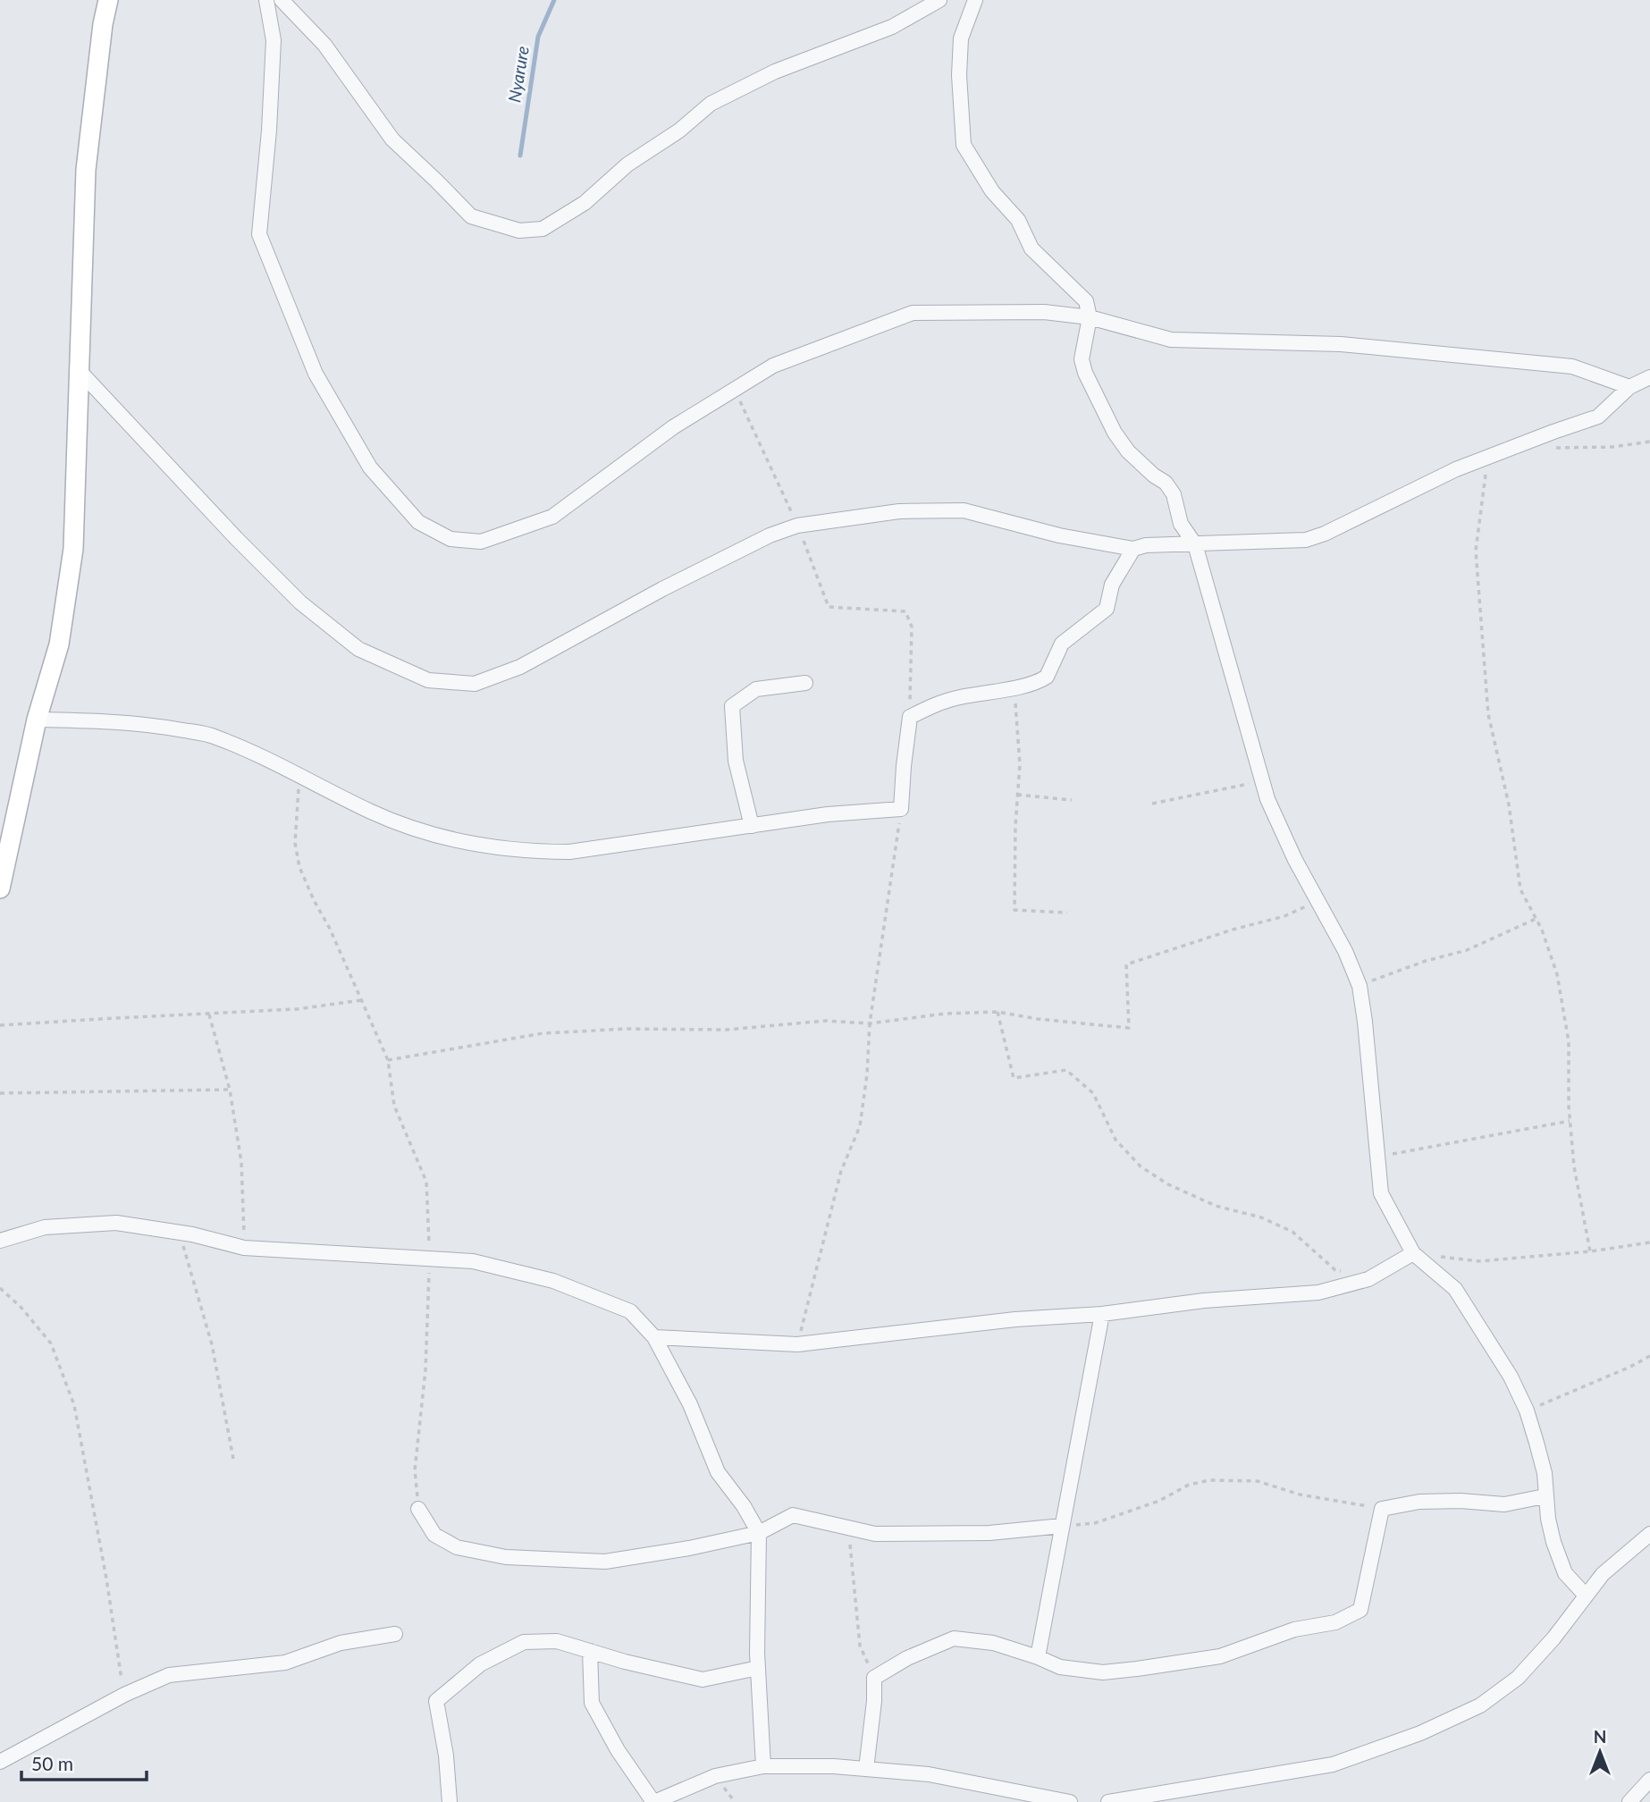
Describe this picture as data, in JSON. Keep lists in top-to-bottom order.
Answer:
{
  "water": ["Nyarure"],
  "scale_bar": "50 m",
  "north": "top"
}
